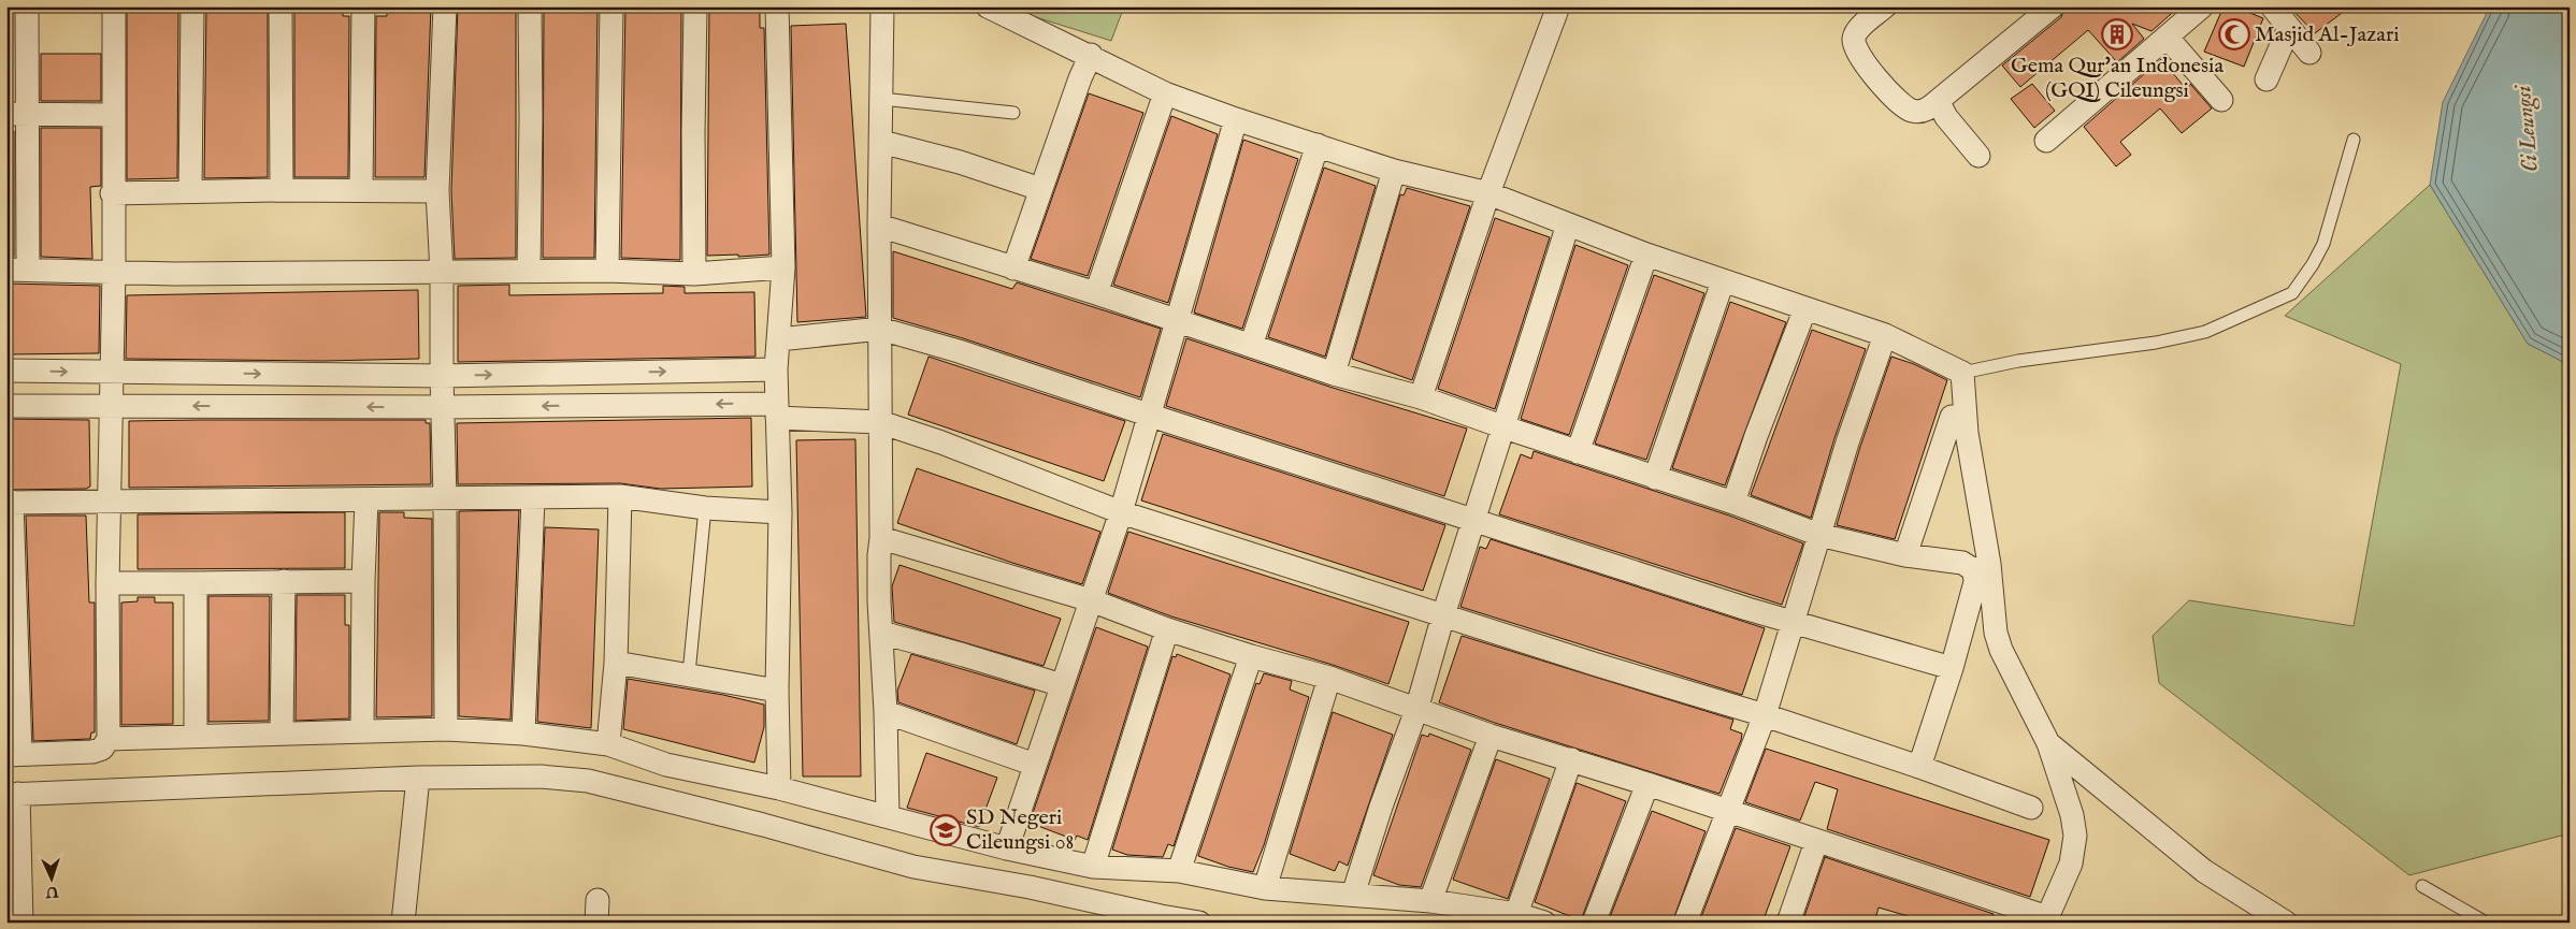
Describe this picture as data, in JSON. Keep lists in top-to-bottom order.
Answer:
{
  "water": ["Ci Leungsi"],
  "places": {
    "building": ["Gema Qur'an Indonesia (GQI) Cileungsi"],
    "mosque": ["Masjid Al-Jazari"],
    "school or university": ["SD Negeri Cileungsi 08"]
  },
  "north": "bottom"
}
